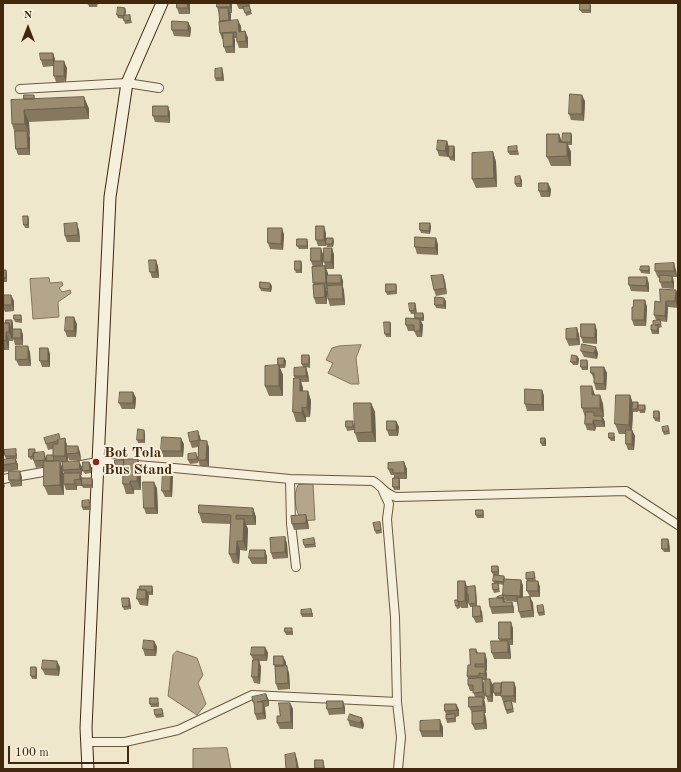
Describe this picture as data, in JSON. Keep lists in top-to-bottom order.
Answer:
{
  "places": ["Bot Tola Bus Stand"],
  "scale_bar": "100 m",
  "north": "top"
}
